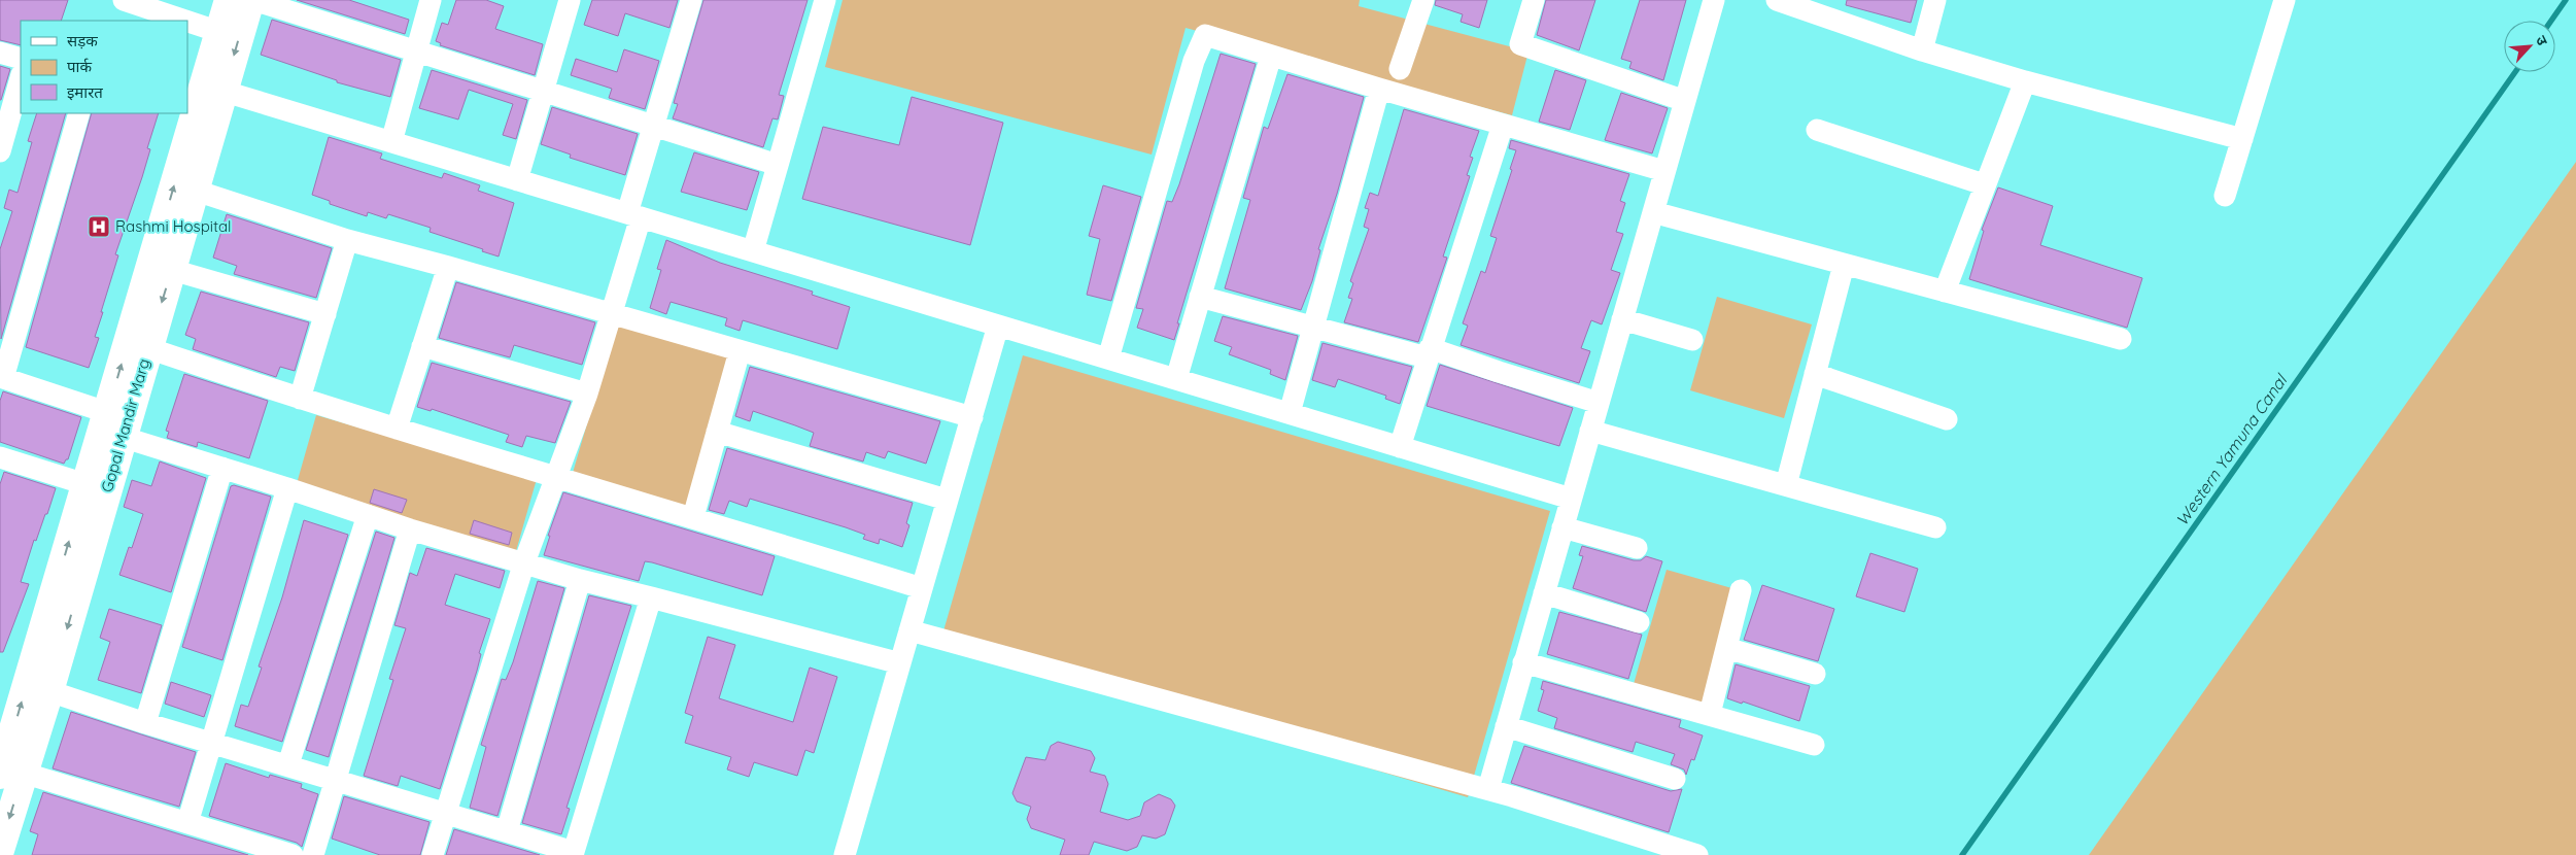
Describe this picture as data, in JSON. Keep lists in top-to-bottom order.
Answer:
{
  "streets": {
    "street": ["Gopal Mandir Marg"]
  },
  "water": ["Western Yamuna Canal"],
  "places": {
    "hospital": ["Rashmi Hospital"]
  },
  "legend": ["सड़क", "पार्क", "इमारत"],
  "north": "top right"
}
